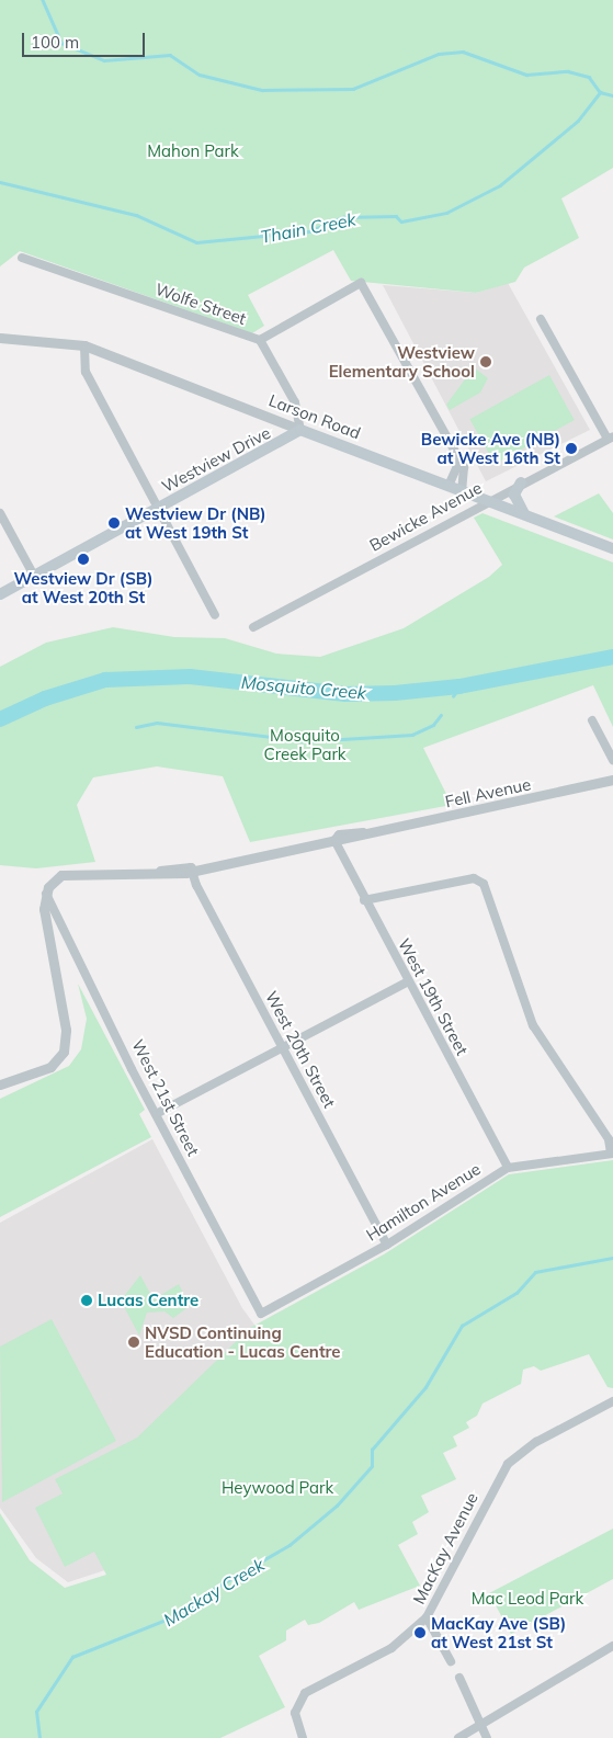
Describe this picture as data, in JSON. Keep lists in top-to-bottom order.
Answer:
{
  "streets": {
    "main road": ["Larson Road", "Westview Drive"],
    "street": [
      "Wolfe Street",
      "Bewicke Avenue",
      "Fell Avenue",
      "West 19th Street",
      "West 20th Street",
      "West 21st Street",
      "Hamilton Avenue",
      "MacKay Avenue"
    ]
  },
  "crossings": [
    ["Larson Road", "Westview Drive"],
    ["Larson Road", "Bewicke Avenue"],
    ["Fell Avenue", "West 19th Street"],
    ["Fell Avenue", "West 20th Street"],
    ["Fell Avenue", "West 21st Street"],
    ["West 19th Street", "Hamilton Avenue"],
    ["West 20th Street", "Hamilton Avenue"],
    ["West 21st Street", "Hamilton Avenue"]
  ],
  "water": ["Thain Creek", "Mosquito Creek", "Mackay Creek"],
  "parks": [
    "Mahon Park",
    "Mosquito Creek Park",
    "Heywood Park",
    "Mac Leod Park"
  ],
  "places": [
    "Westview Elementary School",
    "Bewicke Ave (NB) at West 16th St",
    "Westview Dr (NB) at West 19th St",
    "Westview Dr (SB) at West 20th St",
    "Lucas Centre",
    "NVSD Continuing Education - Lucas Centre",
    "MacKay Ave (SB) at West 21st St"
  ],
  "scale_bar": "100 m"
}
